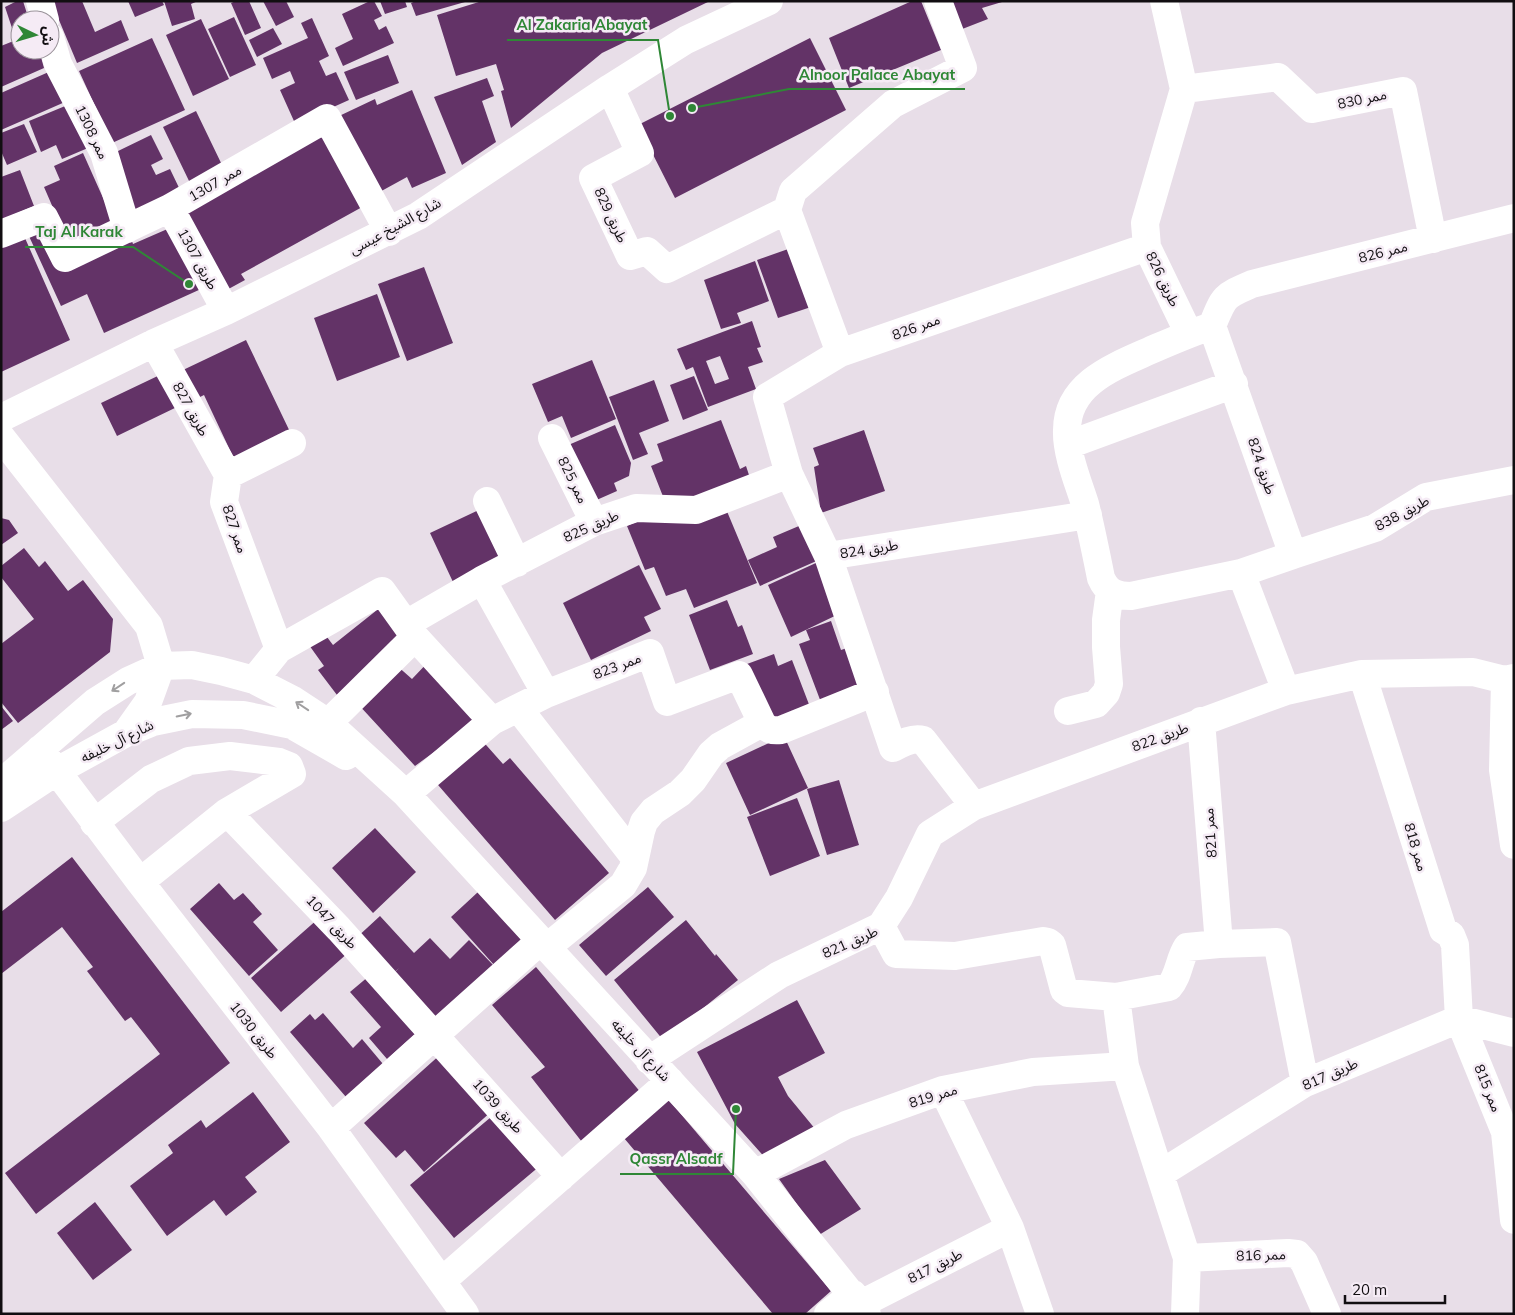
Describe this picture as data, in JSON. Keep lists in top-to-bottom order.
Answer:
{
  "streets": {
    "street": [
      "ممر 830",
      "ممر 1308",
      "ممر 1307",
      "طريق 829",
      "شارع الشيخ عيسى",
      "ممر 826",
      "طريق 1307",
      "طريق 826",
      "طريق 827",
      "طريق 824",
      "ممر 825",
      "طريق 838",
      "طريق 825",
      "ممر 827",
      "ممر 823",
      "طريق 822",
      "شارع آل خليفه",
      "ممر 821",
      "ممر 818",
      "طريق 1047",
      "طريق 821",
      "طريق 1030",
      "طريق 817",
      "ممر 815",
      "ممر 819",
      "طريق 1039",
      "ممر 816"
    ]
  },
  "crossings": [
    ["ممر 830", "ممر 826"],
    ["ممر 1308", "ممر 1307"],
    ["ممر 1307", "شارع الشيخ عيسى"],
    ["ممر 1307", "طريق 1307"],
    ["طريق 829", "شارع الشيخ عيسى"],
    ["شارع الشيخ عيسى", "طريق 1307"],
    ["شارع الشيخ عيسى", "طريق 827"],
    ["ممر 826", "طريق 826"],
    ["ممر 826", "طريق 824"],
    ["ممر 826", "طريق 825"],
    ["طريق 826", "طريق 824"],
    ["طريق 827", "ممر 827"],
    ["طريق 824", "طريق 838"],
    ["طريق 824", "طريق 825"],
    ["طريق 824", "طريق 822"],
    ["ممر 825", "طريق 825"],
    ["طريق 825", "شارع آل خليفه"],
    ["ممر 823", "شارع آل خليفه"],
    ["طريق 822", "ممر 821"],
    ["طريق 822", "ممر 818"],
    ["طريق 822", "طريق 821"],
    ["شارع آل خليفه", "طريق 821"],
    ["شارع آل خليفه", "طريق 1030"],
    ["شارع آل خليفه", "طريق 817"],
    ["شارع آل خليفه", "ممر 819"],
    ["ممر 818", "طريق 817"],
    ["ممر 818", "ممر 815"],
    ["طريق 1047", "طريق 1039"],
    ["طريق 817", "ممر 815"]
  ],
  "places": [
    "Alnoor Palace Abayat",
    "Al Zakaria Abayat",
    "Taj Al Karak",
    "Qassr Alsadf"
  ],
  "scale_bar": "20 m",
  "north": "right"
}
